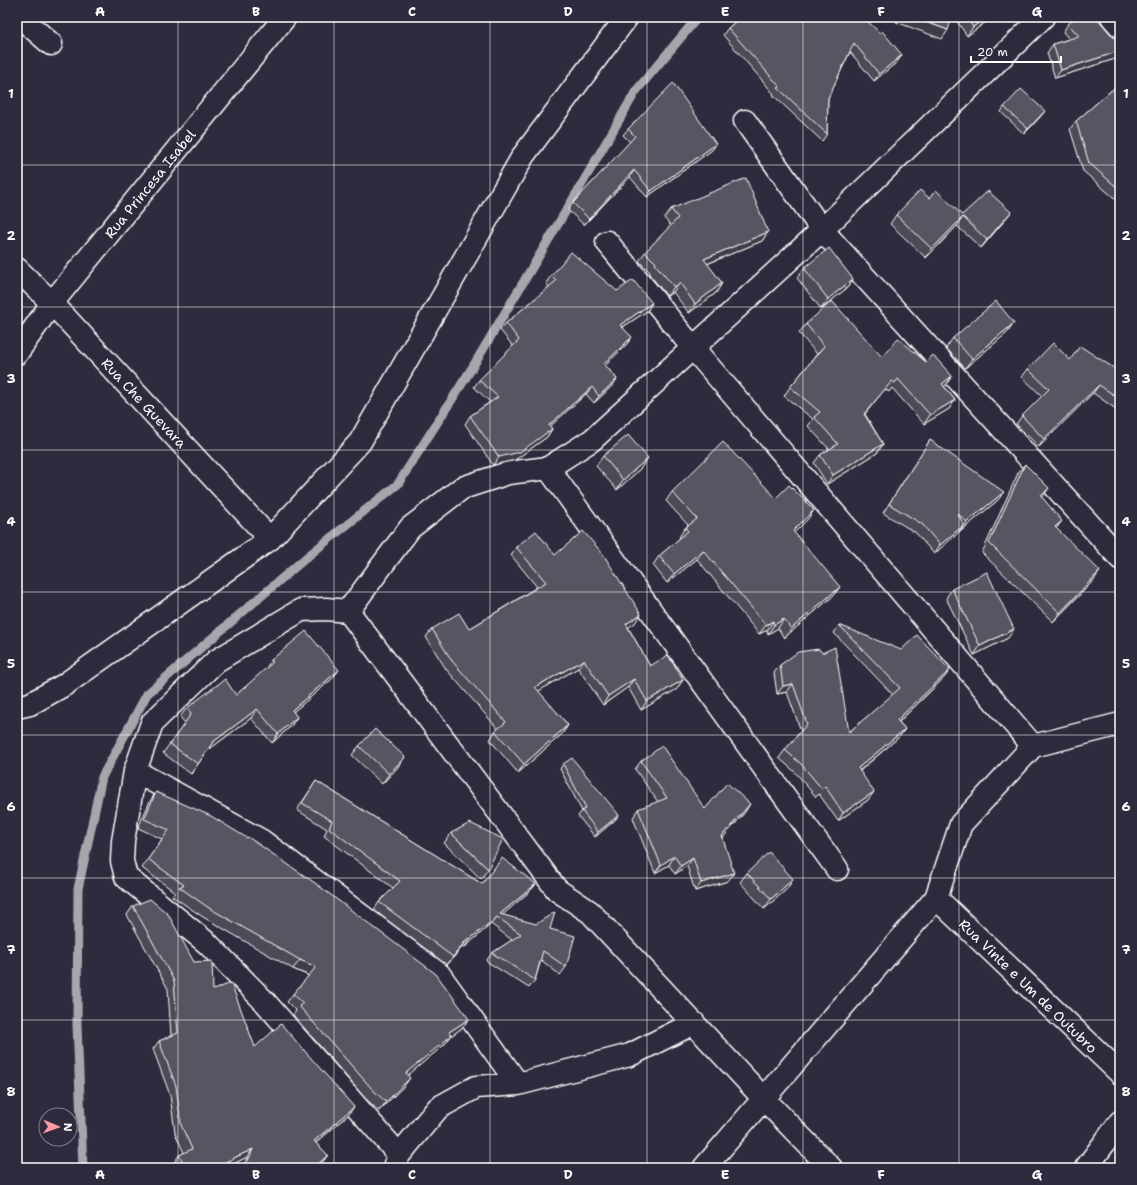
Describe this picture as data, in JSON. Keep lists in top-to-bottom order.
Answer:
{
  "streets": {
    "street": ["Rua Princesa Isabel", "Rua Che Guevara", "Rua Vinte e Um de Outubro"]
  },
  "crossings": [
    ["Rua Princesa Isabel", "Rua Che Guevara"]
  ],
  "scale_bar": "20 m",
  "north": "right",
  "grid": {
    "columns": [
      "A",
      "B",
      "C",
      "D",
      "E",
      "F",
      "G"
    ],
    "rows": [
      "1",
      "2",
      "3",
      "4",
      "5",
      "6",
      "7",
      "8"
    ]
  }
}
